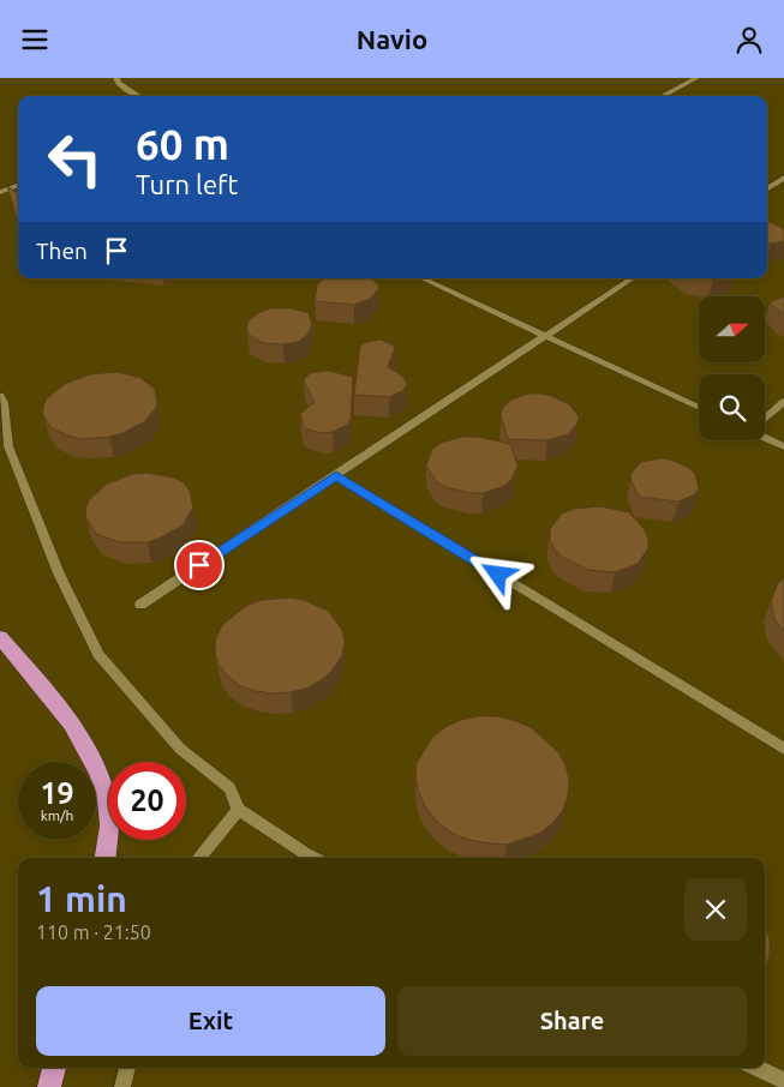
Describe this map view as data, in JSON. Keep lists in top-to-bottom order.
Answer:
{
  "north": "right",
  "page": {
    "header": "Navio",
    "turn": ["60 m", "Turn left"],
    "then": "Then",
    "speed": "19 km/h",
    "limit": "20",
    "heading": ["1 min", "110 m · 21:50"],
    "buttons": ["Exit", "Share"]
  }
}
